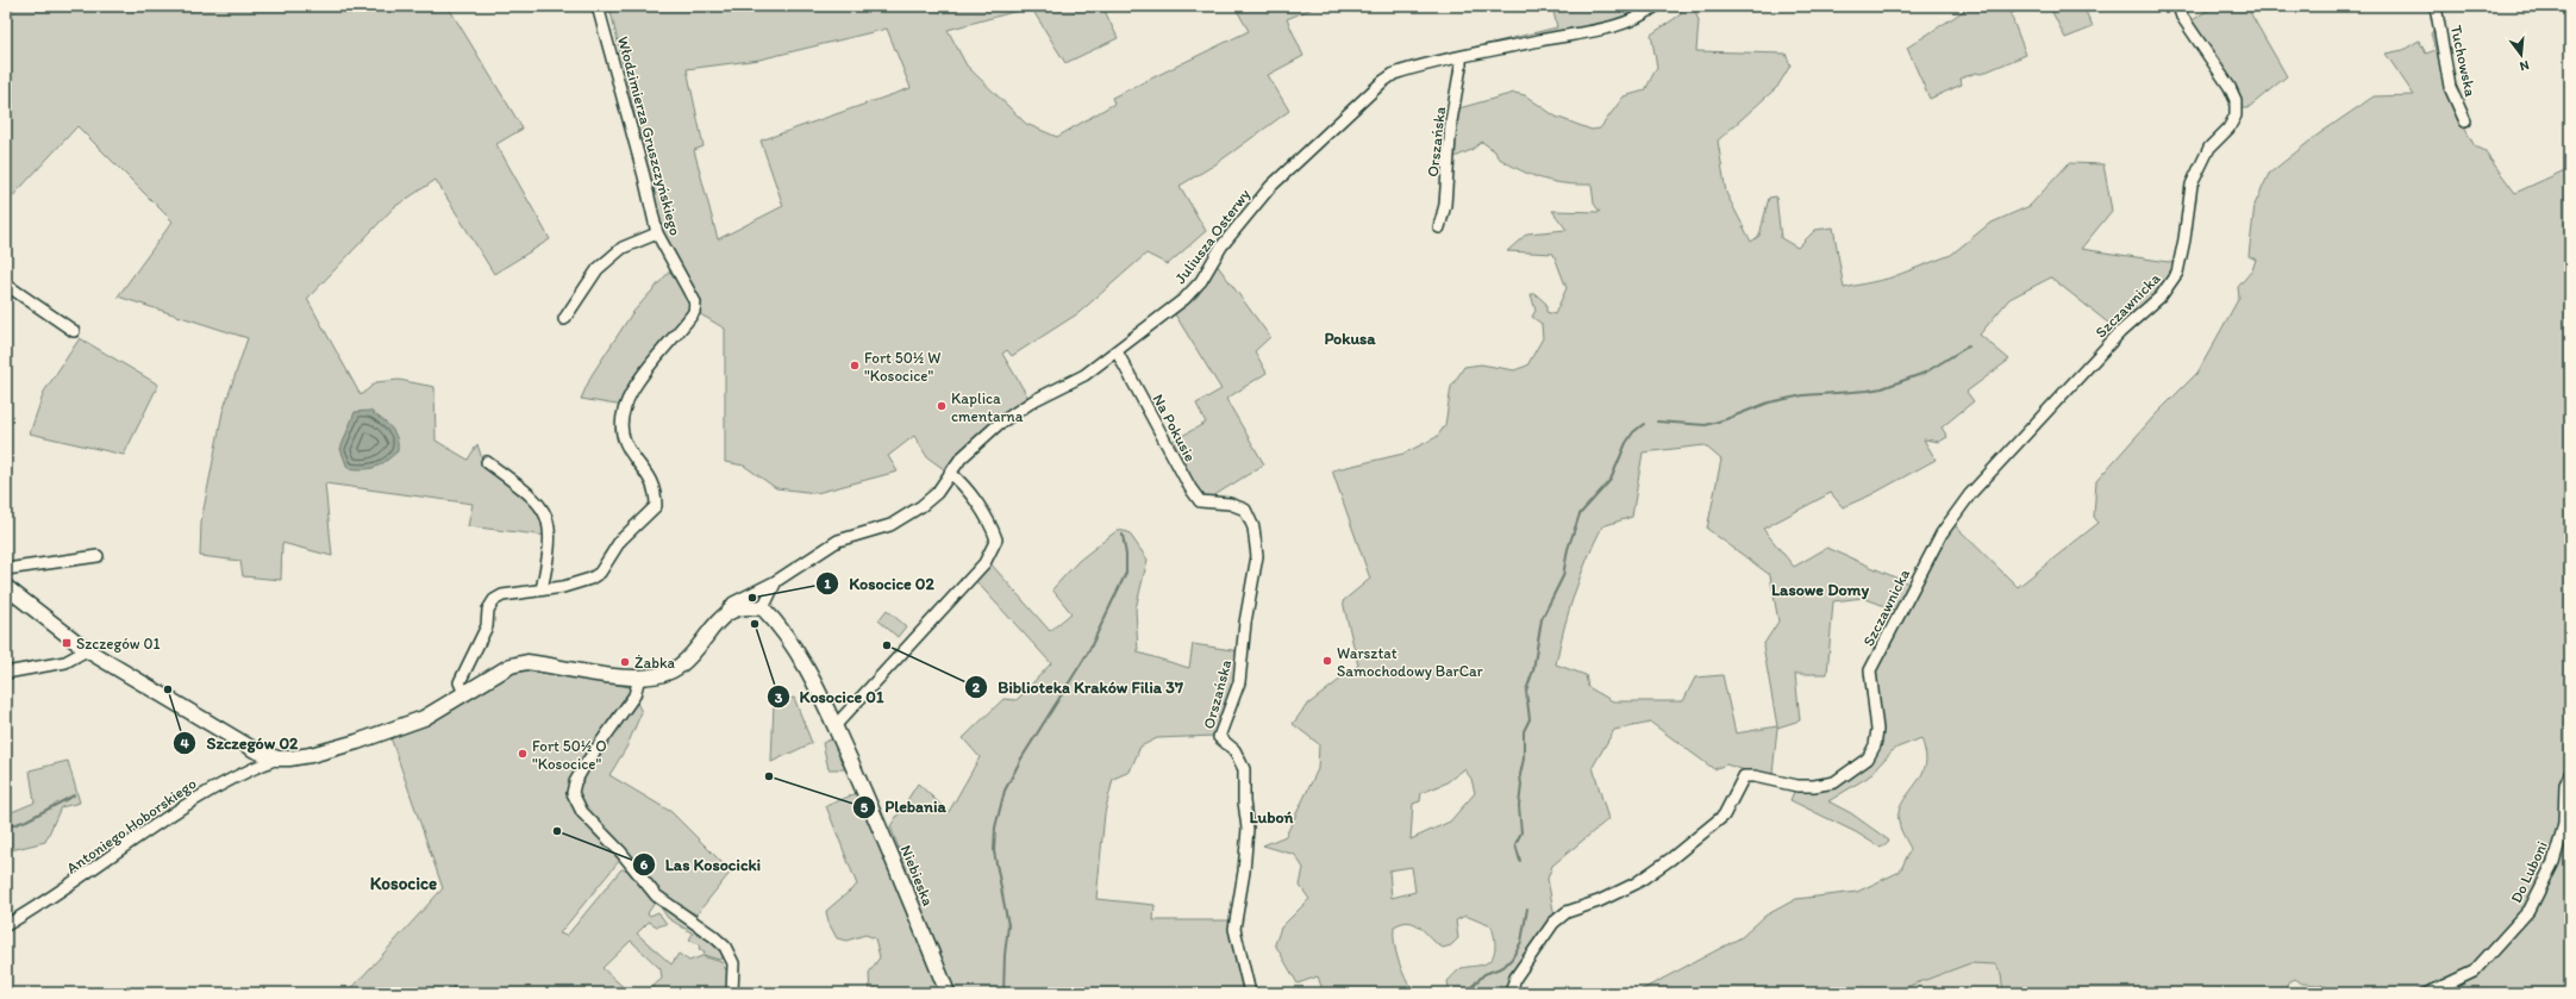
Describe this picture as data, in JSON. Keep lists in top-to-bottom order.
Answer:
{
  "streets": {
    "street": [
      "Tuchowska",
      "Włodzimierza Gruszczyńskiego",
      "Orszańska",
      "Juliusza Osterwy",
      "Szczawnicka",
      "Na Pokusie",
      "Antoniego Hoborskiego",
      "Do Luboni",
      "Niebieska"
    ]
  },
  "crossings": [
    ["Włodzimierza Gruszczyńskiego", "Juliusza Osterwy"],
    ["Orszańska", "Juliusza Osterwy"],
    ["Orszańska", "Na Pokusie"],
    ["Juliusza Osterwy", "Na Pokusie"],
    ["Juliusza Osterwy", "Antoniego Hoborskiego"]
  ],
  "districts": [
    "Pokusa",
    "Lasowe Domy",
    "Luboń",
    "Kosocice"
  ],
  "places": {
    "other": [
      "Fort 50½ W \"Kosocice\"",
      "Kaplica cmentarna",
      "Kosocice 02",
      "Kosocice 01",
      "Biblioteka Kraków Filia 37",
      "Warsztat Samochodowy BarCar",
      "Żabka",
      "Szczegów 02",
      "Fort 50½ O \"Kosocice\"",
      "Plebania",
      "Las Kosocicki"
    ],
    "transit": ["Szczegów 01"]
  },
  "north": "bottom"
}
